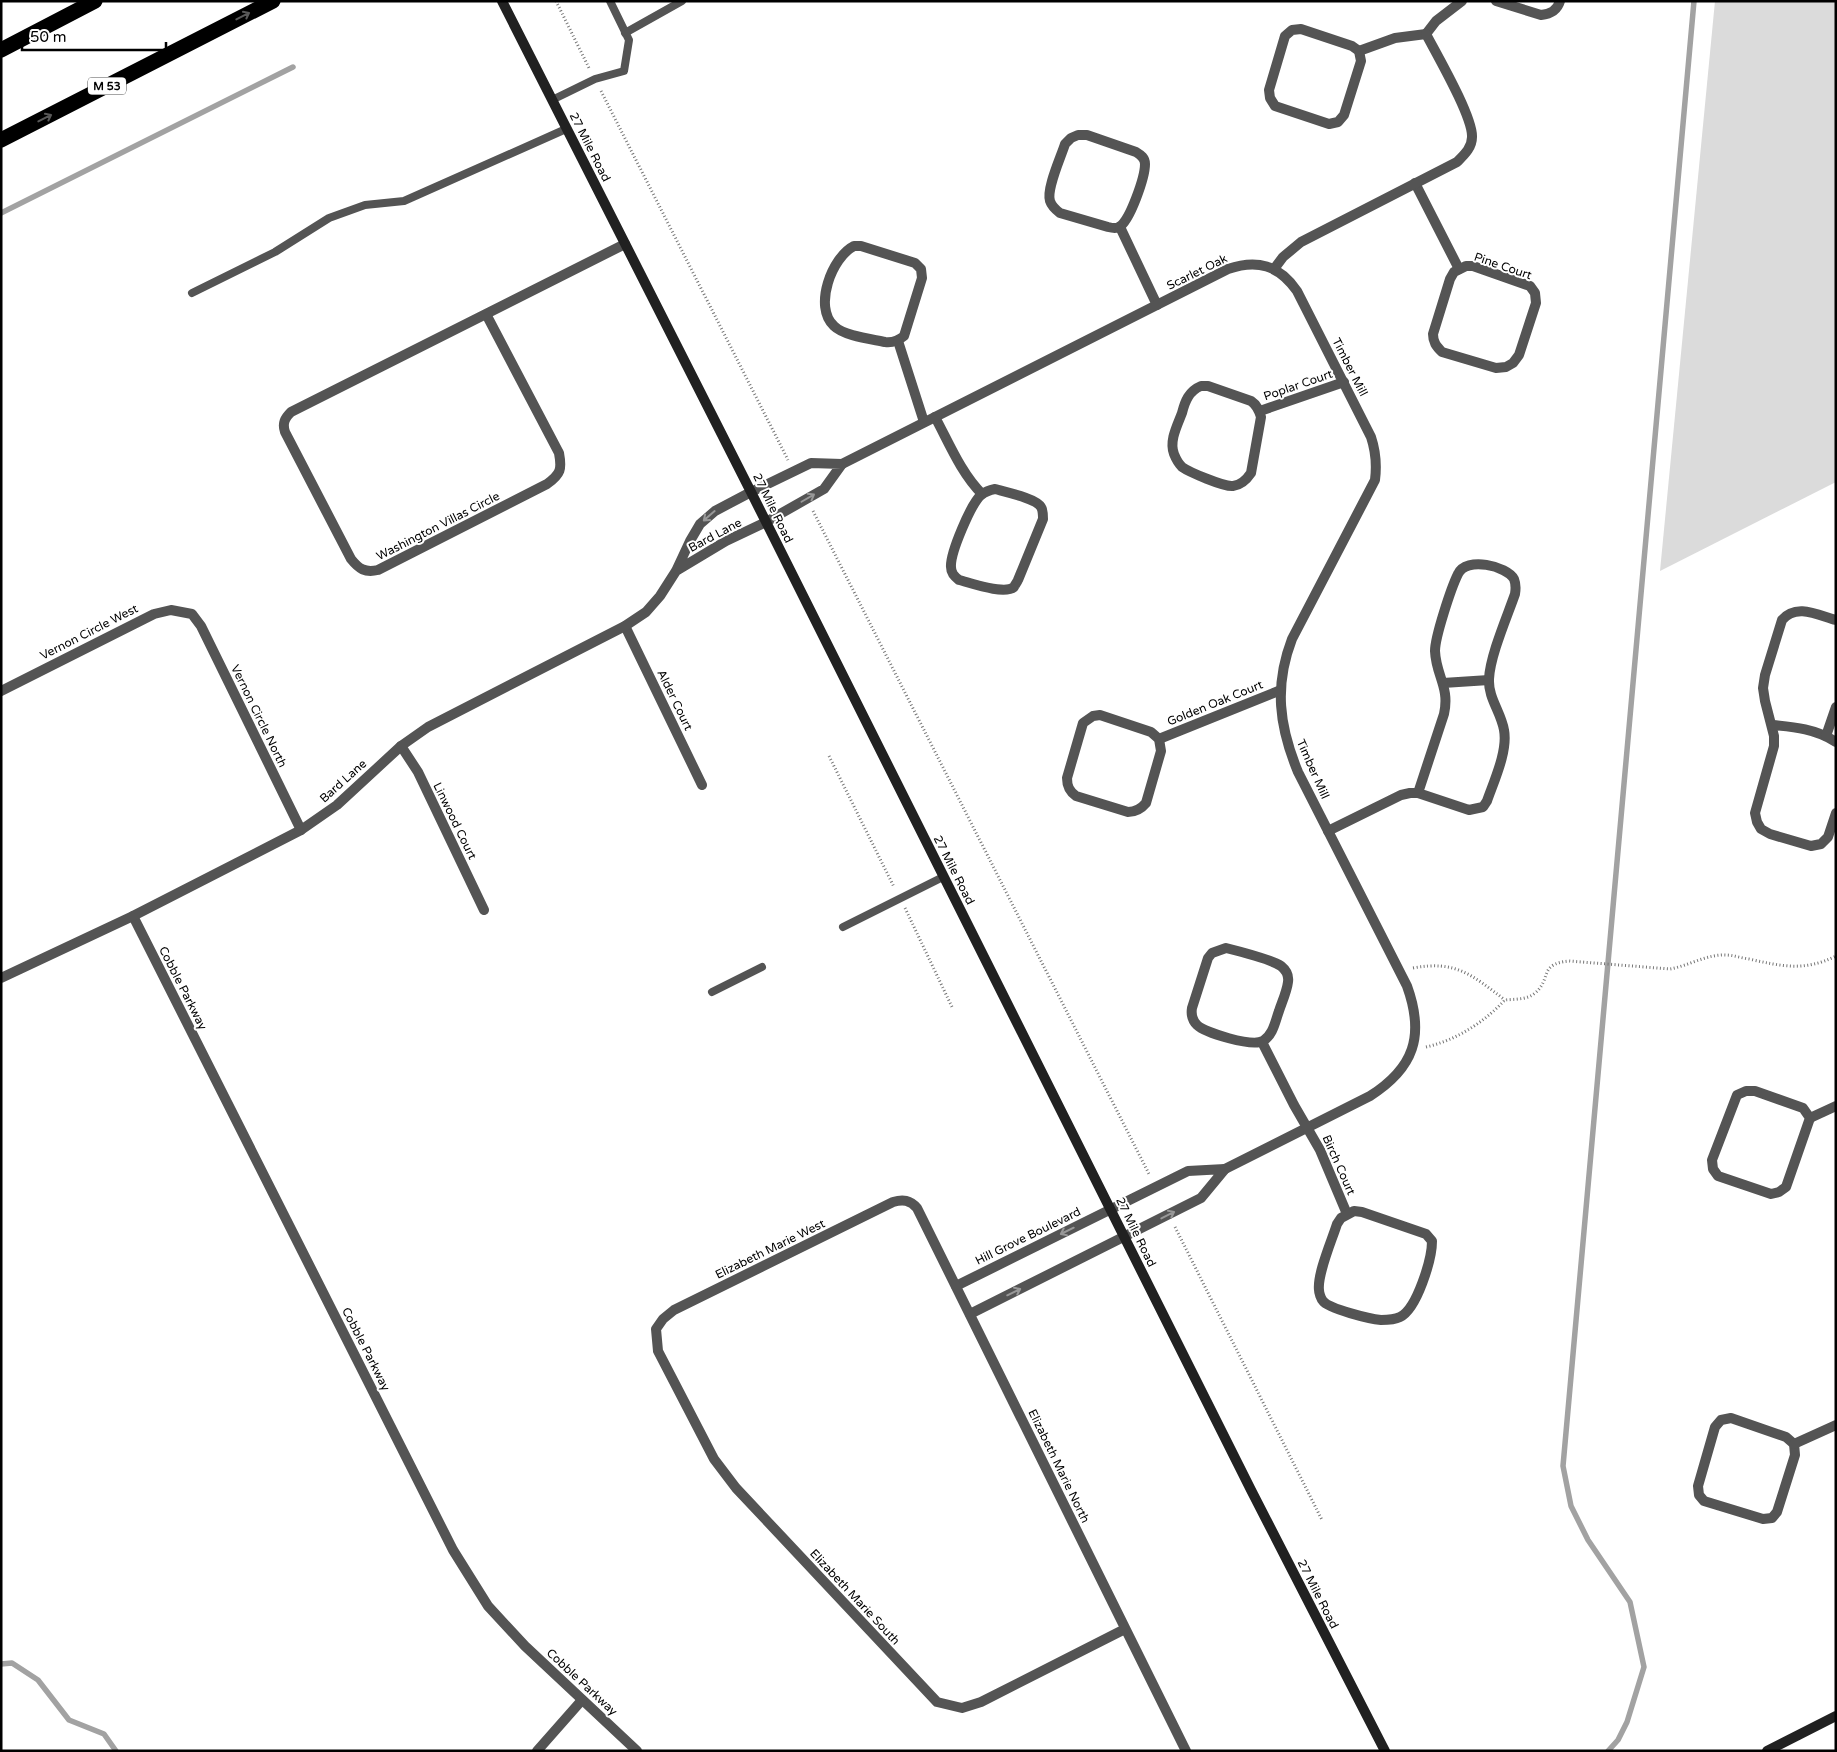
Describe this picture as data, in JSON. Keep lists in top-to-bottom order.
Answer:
{
  "streets": {
    "highway": ["M 53"],
    "street": [
      "27 Mile Road",
      "Pine Court",
      "Scarlet Oak",
      "Timber Mill",
      "Poplar Court",
      "Washington Villas Circle",
      "Bard Lane",
      "Vernon Circle West",
      "Alder Court",
      "Golden Oak Court",
      "Vernon Circle North",
      "Linwood Court",
      "Cobble Parkway",
      "Birch Court",
      "Hill Grove Boulevard",
      "Elizabeth Marie West",
      "Elizabeth Marie North",
      "Elizabeth Marie South"
    ]
  },
  "crossings": [
    ["27 Mile Road", "Scarlet Oak"],
    ["27 Mile Road", "Timber Mill"],
    ["27 Mile Road", "Washington Villas Circle"],
    ["27 Mile Road", "Bard Lane"],
    ["27 Mile Road", "Hill Grove Boulevard"],
    ["Scarlet Oak", "Timber Mill"],
    ["Scarlet Oak", "Bard Lane"],
    ["Timber Mill", "Poplar Court"],
    ["Timber Mill", "Golden Oak Court"],
    ["Timber Mill", "Birch Court"],
    ["Timber Mill", "Hill Grove Boulevard"],
    ["Bard Lane", "Alder Court"],
    ["Bard Lane", "Vernon Circle North"],
    ["Bard Lane", "Linwood Court"],
    ["Bard Lane", "Cobble Parkway"],
    ["Vernon Circle West", "Vernon Circle North"],
    ["Hill Grove Boulevard", "Elizabeth Marie North"],
    ["Elizabeth Marie West", "Elizabeth Marie North"],
    ["Elizabeth Marie West", "Elizabeth Marie South"],
    ["Elizabeth Marie North", "Elizabeth Marie South"]
  ],
  "scale_bar": "50 m"
}
